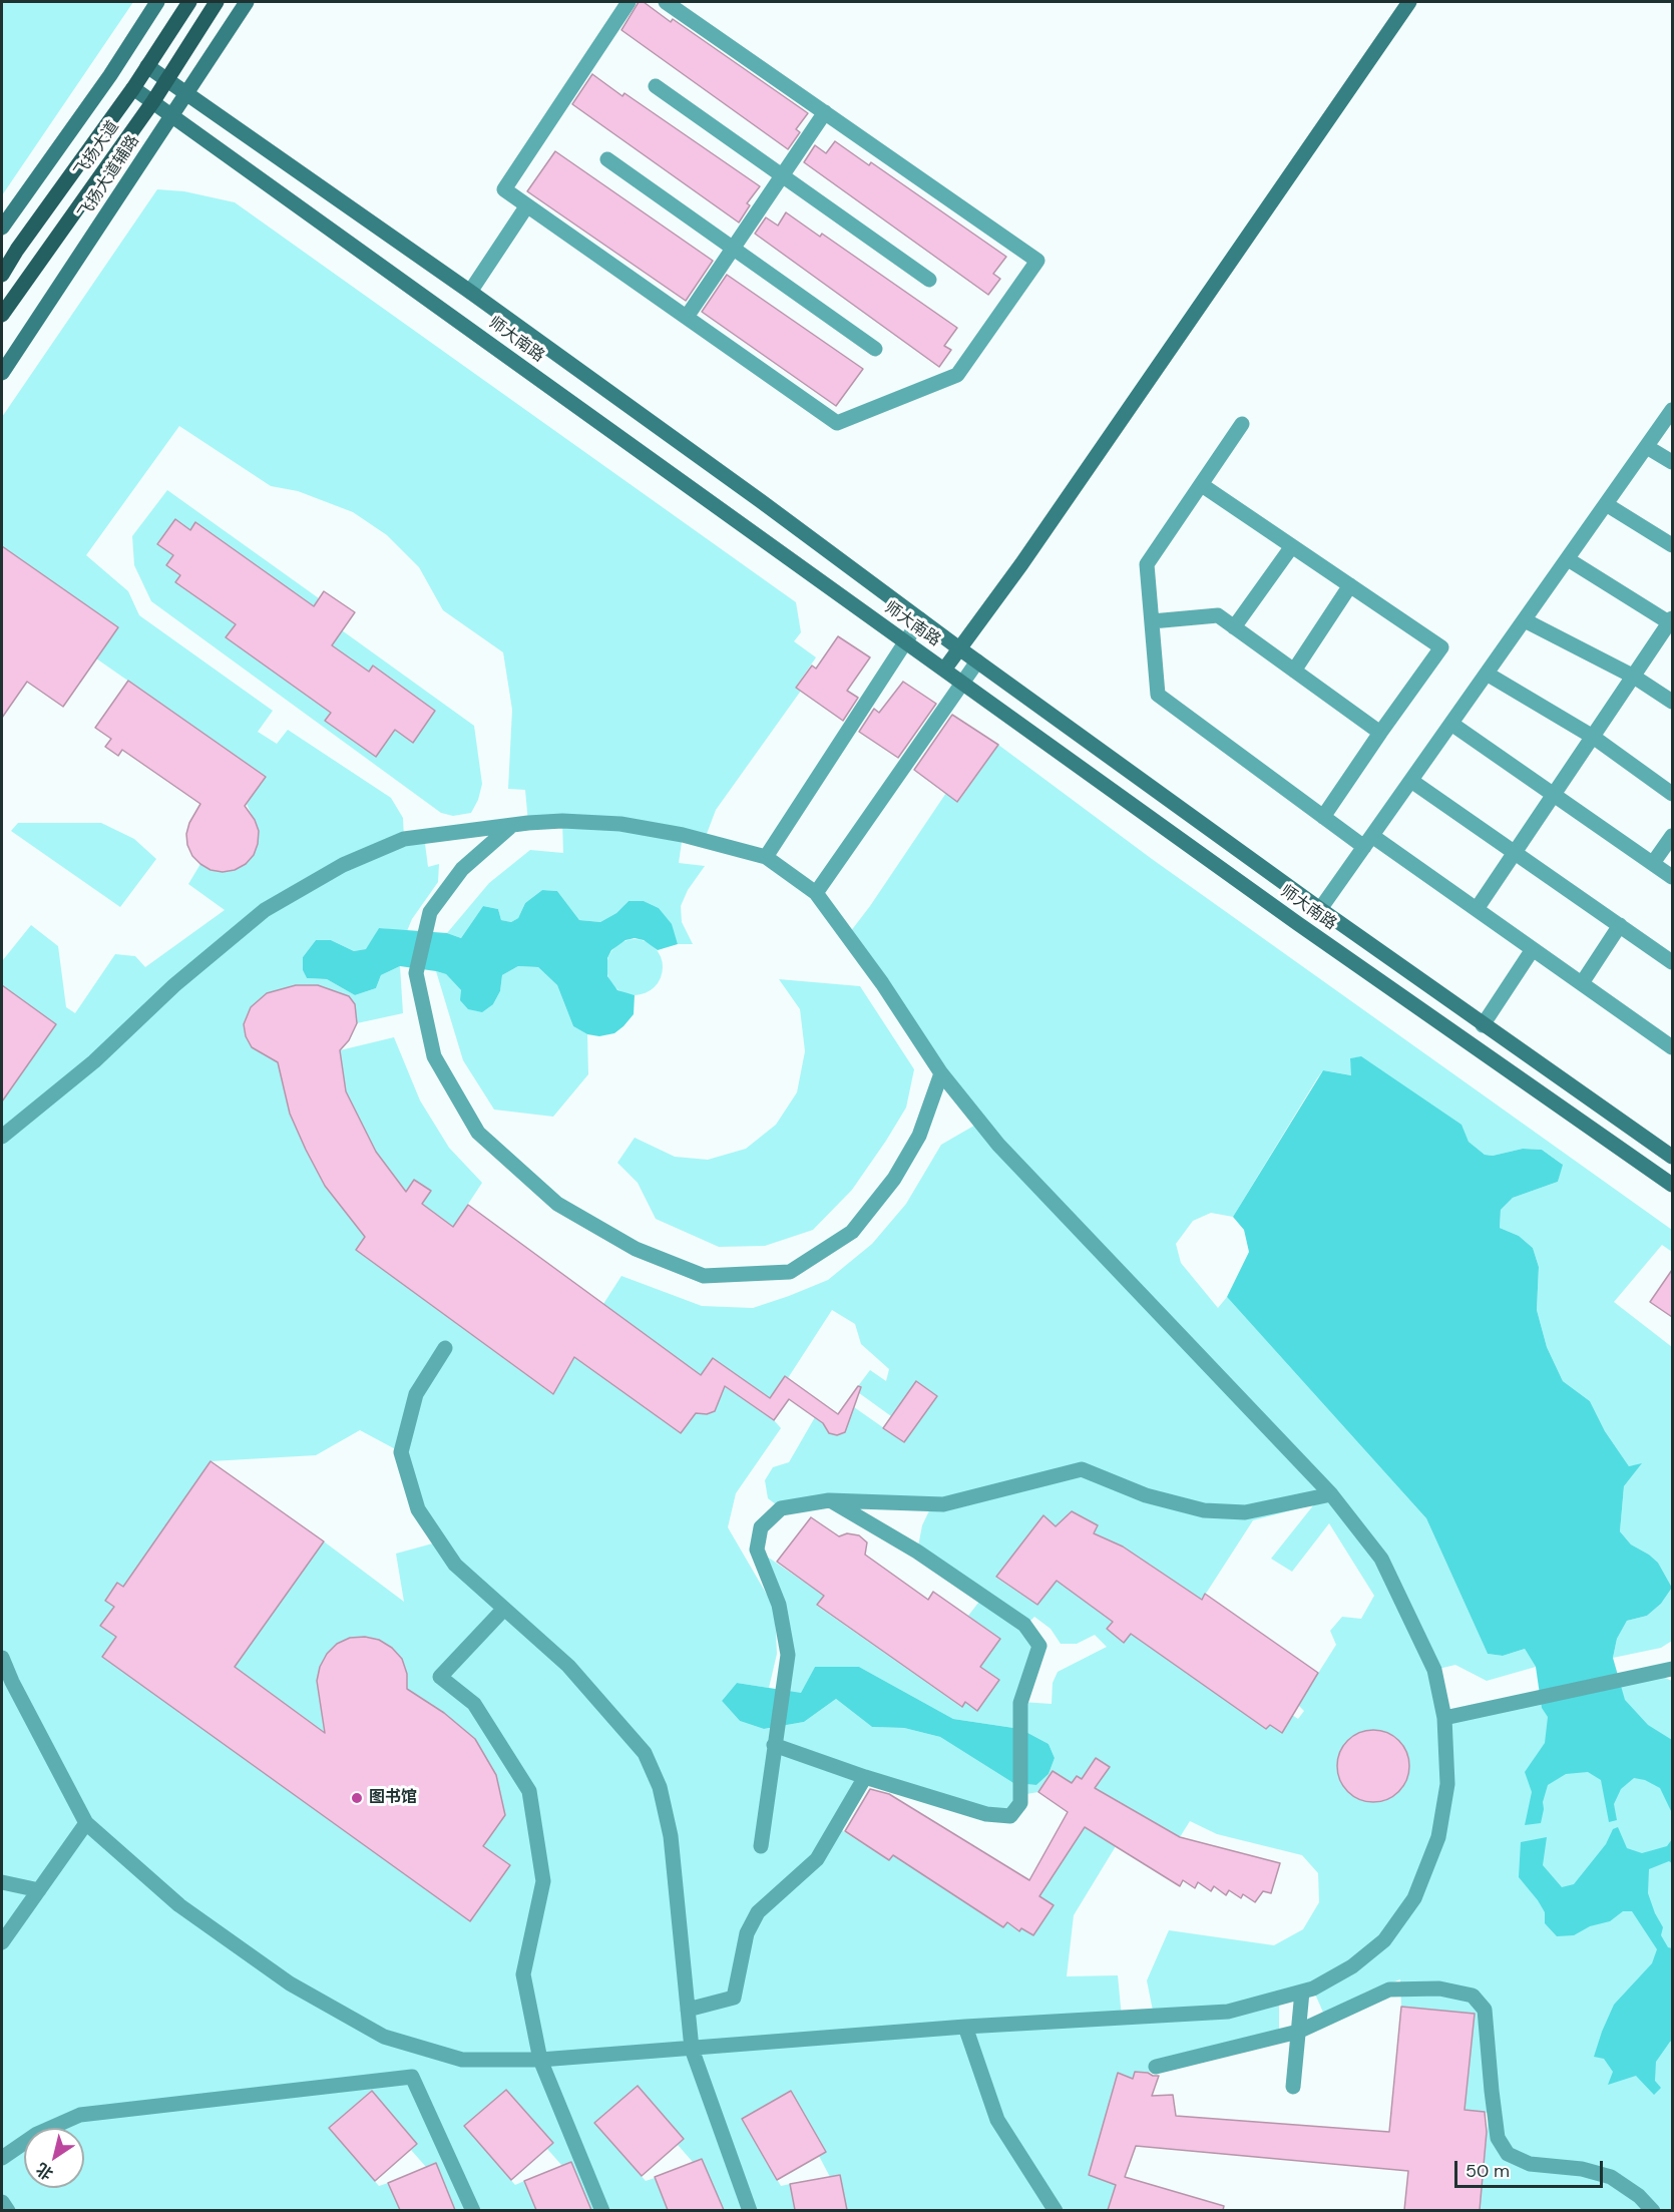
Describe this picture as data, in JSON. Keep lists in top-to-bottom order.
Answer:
{
  "streets": {
    "main road": ["飞扬大道", "飞扬大道辅路", "师大南路"]
  },
  "crossings": [
    ["飞扬大道", "师大南路"],
    ["飞扬大道辅路", "师大南路"]
  ],
  "places": ["图书馆"],
  "scale_bar": "50 m",
  "north": "bottom left"
}
